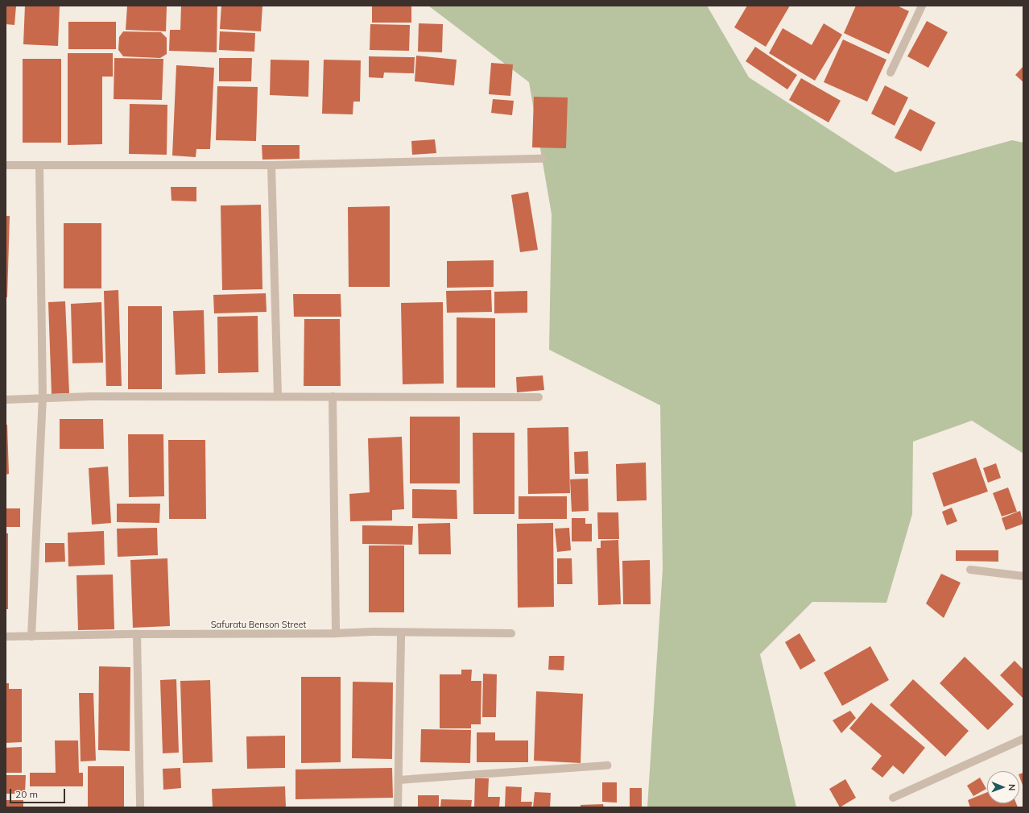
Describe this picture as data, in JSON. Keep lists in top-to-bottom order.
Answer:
{
  "streets": {
    "street": ["Safuratu Benson Street"]
  },
  "scale_bar": "20 m",
  "north": "right"
}
